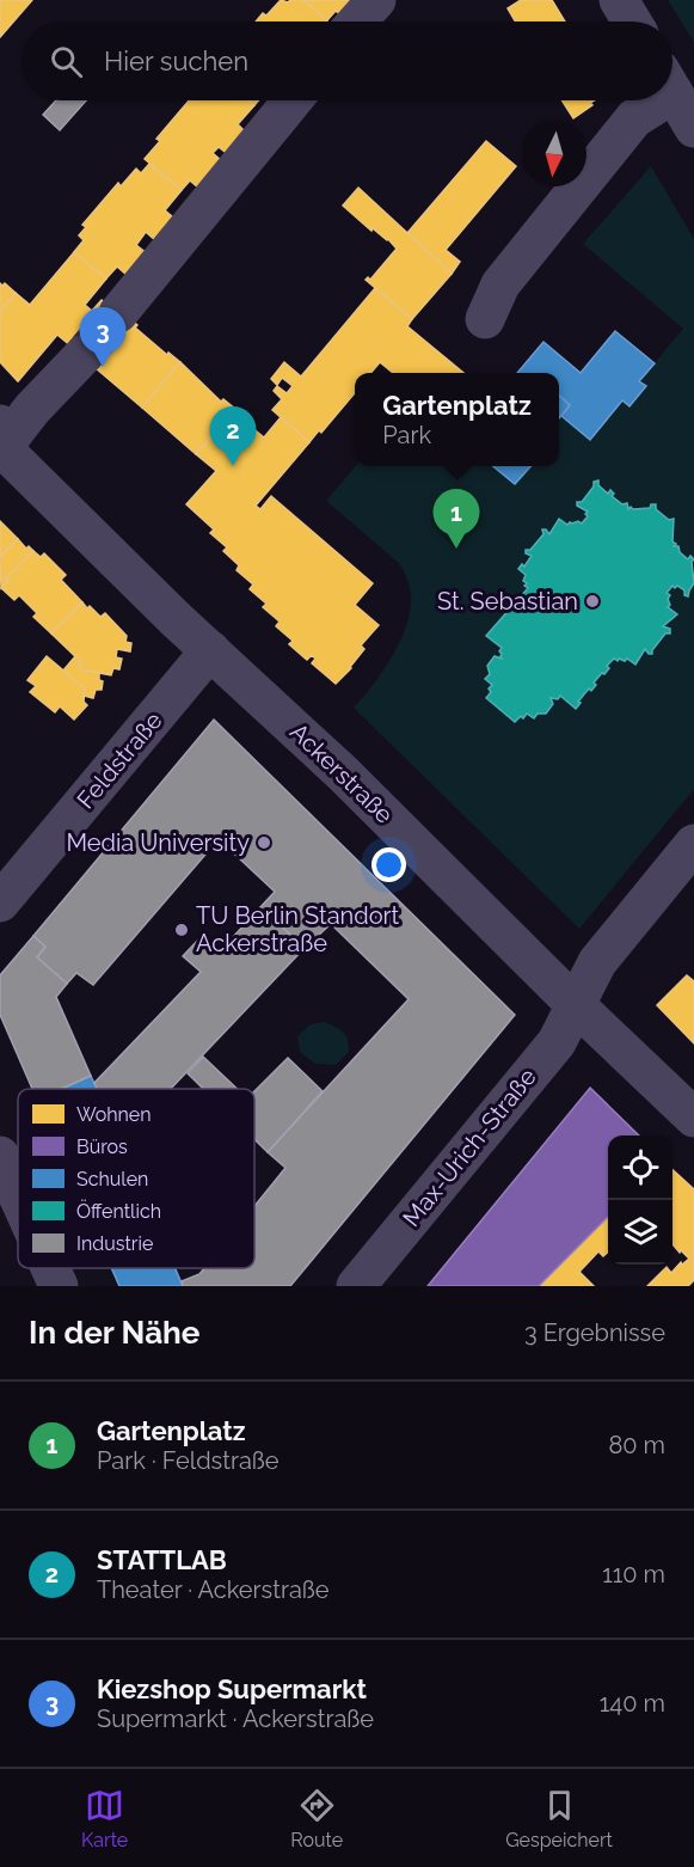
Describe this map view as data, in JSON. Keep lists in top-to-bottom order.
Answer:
{
  "streets": {
    "street": ["Feldstraße", "Ackerstraße", "Max-Urich-Straße"]
  },
  "crossings": [
    ["Feldstraße", "Ackerstraße"],
    ["Ackerstraße", "Max-Urich-Straße"]
  ],
  "places": ["St. Sebastian", "Media University", "TU Berlin Standort Ackerstraße"],
  "legend": [
    "Wohnen",
    "Büros",
    "Schulen",
    "Öffentlich",
    "Industrie"
  ],
  "north": "bottom",
  "page": {
    "search": "Hier suchen",
    "pins": ["3", "2", "1"],
    "popup": ["Gartenplatz", "Park"],
    "heading": ["In der Nähe", "3 Ergebnisse"],
    "list": [
      {
        "mark": "1",
        "name": "Gartenplatz",
        "note": "Park · Feldstraße",
        "value": "80 m"
      },
      {
        "mark": "2",
        "name": "STATTLAB",
        "note": "Theater · Ackerstraße",
        "value": "110 m"
      },
      {
        "mark": "3",
        "name": "Kiezshop Supermarkt",
        "note": "Supermarkt · Ackerstraße",
        "value": "140 m"
      }
    ],
    "nav": ["Karte", "Route", "Gespeichert"]
  }
}
